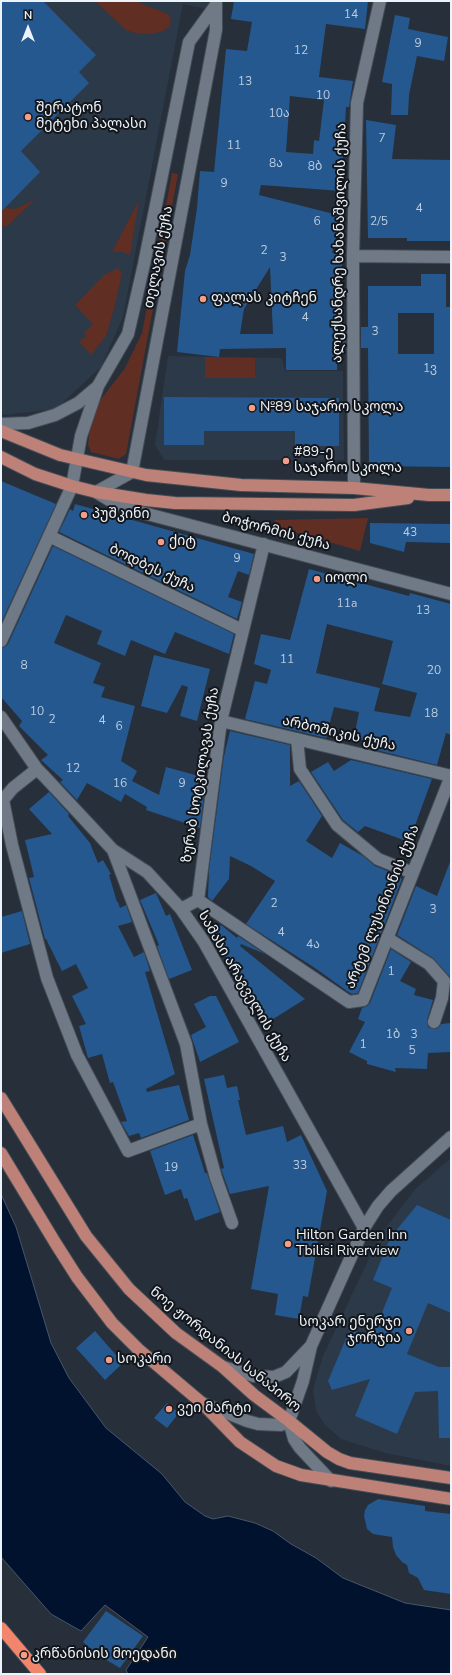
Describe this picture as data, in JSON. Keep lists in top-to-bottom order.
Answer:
{
  "streets": {
    "main road": ["ნოე ჟორდანიას სანაპირო"],
    "street": [
      "ალექსანდრე ხახანაშვილის ქუჩა",
      "თელავის ქუჩა",
      "ბოჭორმის ქუჩა",
      "ბოდბეს ქუჩა",
      "არბოშიკის ქუჩა",
      "ზურაბ სოტკილავას ქუჩა",
      "არტემ ლუსინიანის ქუჩა",
      "სამასი არაგველის ქუჩა"
    ]
  },
  "crossings": [
    ["თელავის ქუჩა", "ბოდბეს ქუჩა"],
    ["ბოჭორმის ქუჩა", "ზურაბ სოტკილავას ქუჩა"],
    ["ბოდბეს ქუჩა", "ზურაბ სოტკილავას ქუჩა"],
    ["არბოშიკის ქუჩა", "ზურაბ სოტკილავას ქუჩა"],
    ["არბოშიკის ქუჩა", "არტემ ლუსინიანის ქუჩა"],
    ["ზურაბ სოტკილავას ქუჩა", "არტემ ლუსინიანის ქუჩა"]
  ],
  "places": [
    "შერატონ მეტეხი პალასი",
    "ფალას კიტჩენ",
    "№89 საჯარო სკოლა",
    "#89-ე საჯარო სკოლა",
    "პუშკინი",
    "ქიტ",
    "იოლი",
    "Hilton Garden Inn Tbilisi Riverview",
    "სოკარ ენერჯი ჯორჯია",
    "სოკარი",
    "ვეი მარტი",
    "კრწანისის მოედანი"
  ],
  "house_numbers": [
    "14",
    "9",
    "12",
    "13",
    "10",
    "10ა",
    "7",
    "11",
    "8ა",
    "8ბ",
    "9",
    "4",
    "6",
    "2/5",
    "2",
    "3",
    "4",
    "3",
    "1ვ",
    "43",
    "9",
    "11a",
    "13",
    "11",
    "8",
    "20",
    "10",
    "18",
    "2",
    "4",
    "6",
    "12",
    "16",
    "9",
    "2",
    "3",
    "4",
    "4ა",
    "1",
    "1ბ",
    "3",
    "1",
    "5",
    "33",
    "19"
  ],
  "north": "top"
}
